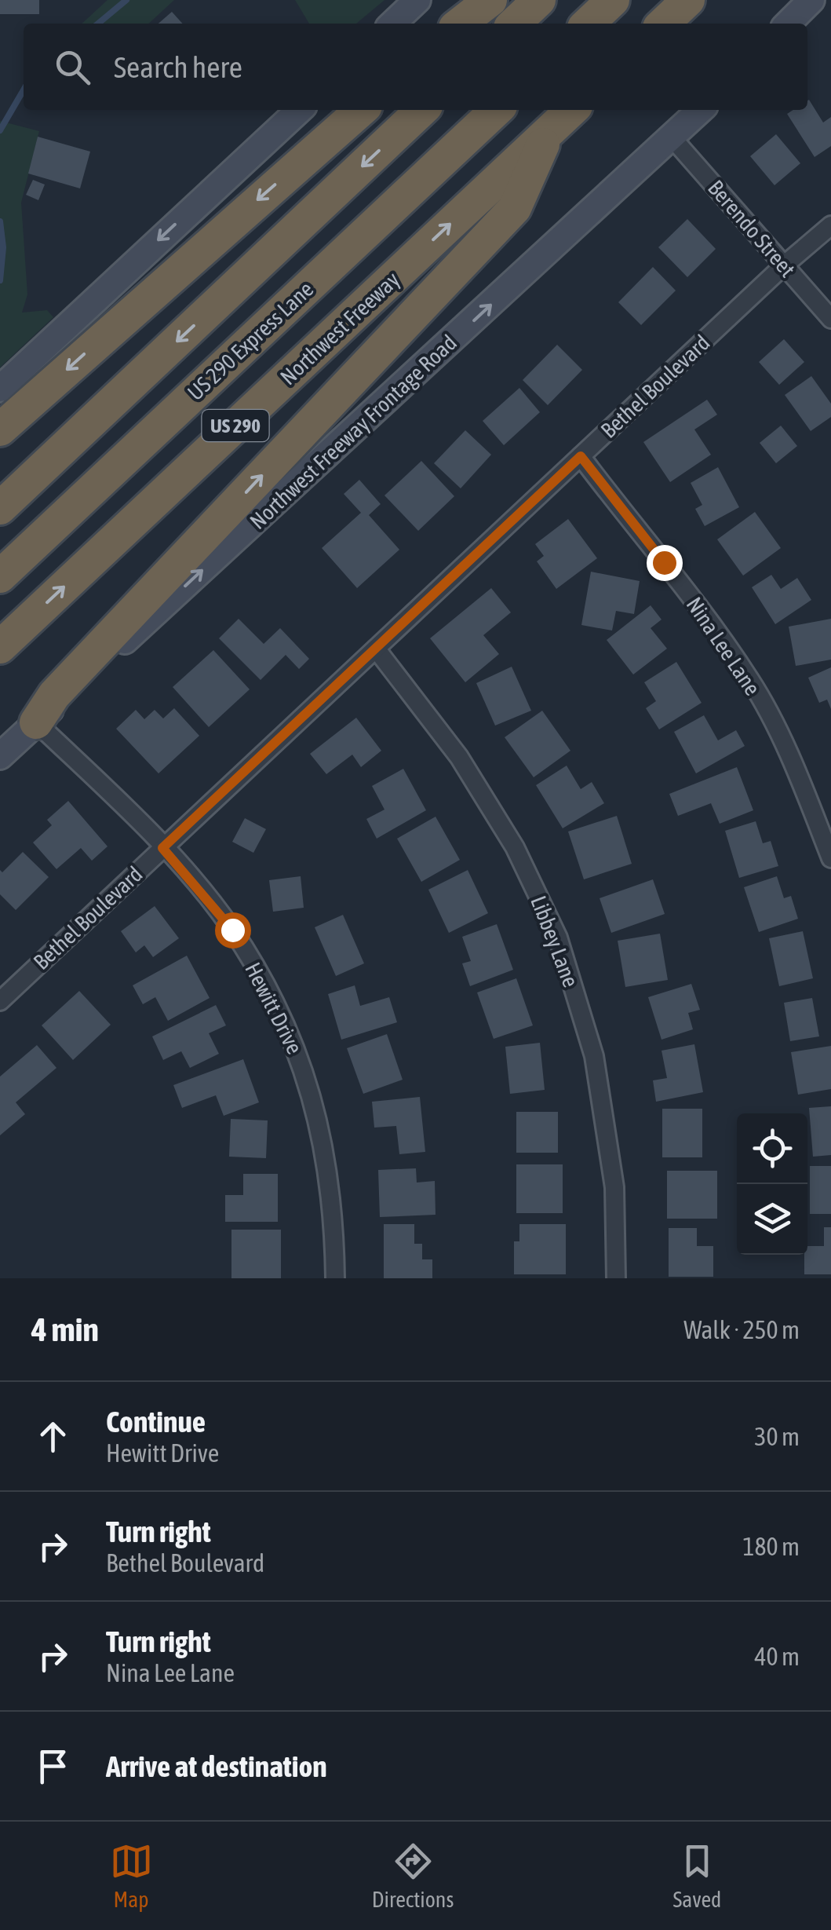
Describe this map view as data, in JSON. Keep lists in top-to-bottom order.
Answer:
{
  "streets": {
    "highway": ["Northwest Freeway", "US 290 Express Lane", "US 290"],
    "main road": ["Northwest Freeway Frontage Road"],
    "street": [
      "Berendo Street",
      "Bethel Boulevard",
      "Nina Lee Lane",
      "Libbey Lane",
      "Hewitt Drive"
    ]
  },
  "crossings": [
    ["Berendo Street", "Bethel Boulevard"],
    ["Berendo Street", "Northwest Freeway Frontage Road"],
    ["Bethel Boulevard", "Nina Lee Lane"],
    ["Bethel Boulevard", "Libbey Lane"],
    ["Bethel Boulevard", "Hewitt Drive"],
    ["Northwest Freeway Frontage Road", "Hewitt Drive"]
  ],
  "one_way": ["Northwest Freeway Frontage Road"],
  "page": {
    "search": "Search here",
    "heading": ["4 min", "Walk · 250 m"],
    "list": [
      ["Continue", "Hewitt Drive", "30 m"],
      ["Turn right", "Bethel Boulevard", "180 m"],
      ["Turn right", "Nina Lee Lane", "40 m"],
      "Arrive at destination"
    ],
    "nav": ["Map", "Directions", "Saved"]
  }
}
